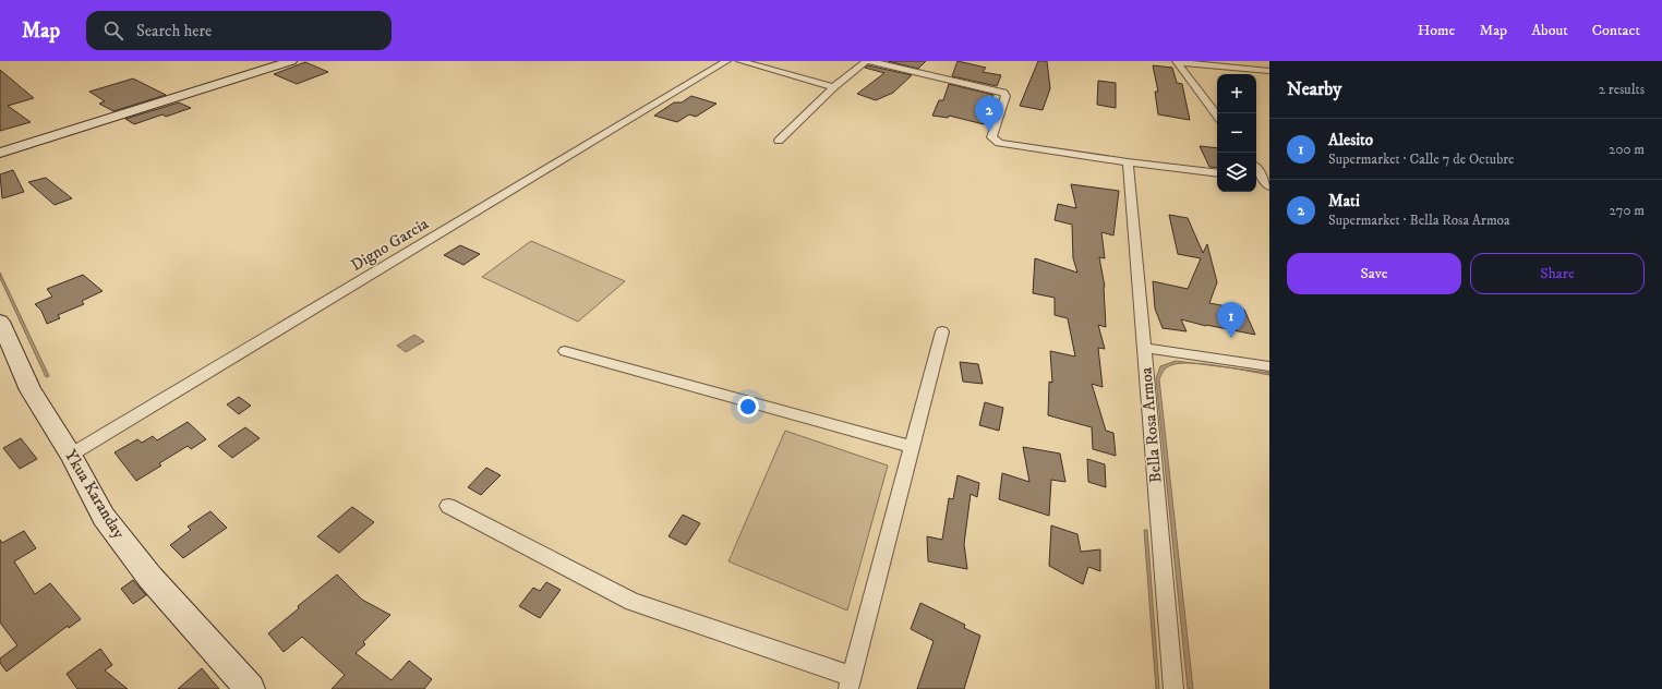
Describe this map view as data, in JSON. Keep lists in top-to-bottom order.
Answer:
{
  "streets": {
    "street": ["Digno Garcia", "Bella Rosa Armoa", "Ykua Karanday"]
  },
  "crossings": [
    ["Digno Garcia", "Ykua Karanday"]
  ],
  "page": {
    "header": "Map",
    "search": "Search here",
    "nav": [
      "Home",
      "Map",
      "About",
      "Contact"
    ],
    "heading": ["Nearby", "2 results"],
    "map_buttons": ["+", "−"],
    "pins": ["2", "1"],
    "list": [
      {
        "mark": "1",
        "name": "Alesito",
        "note": "Supermarket · Calle 7 de Octubre",
        "value": "200 m"
      },
      {
        "mark": "2",
        "name": "Mati",
        "note": "Supermarket · Bella Rosa Armoa",
        "value": "270 m"
      }
    ],
    "buttons": ["Save", "Share"]
  }
}
